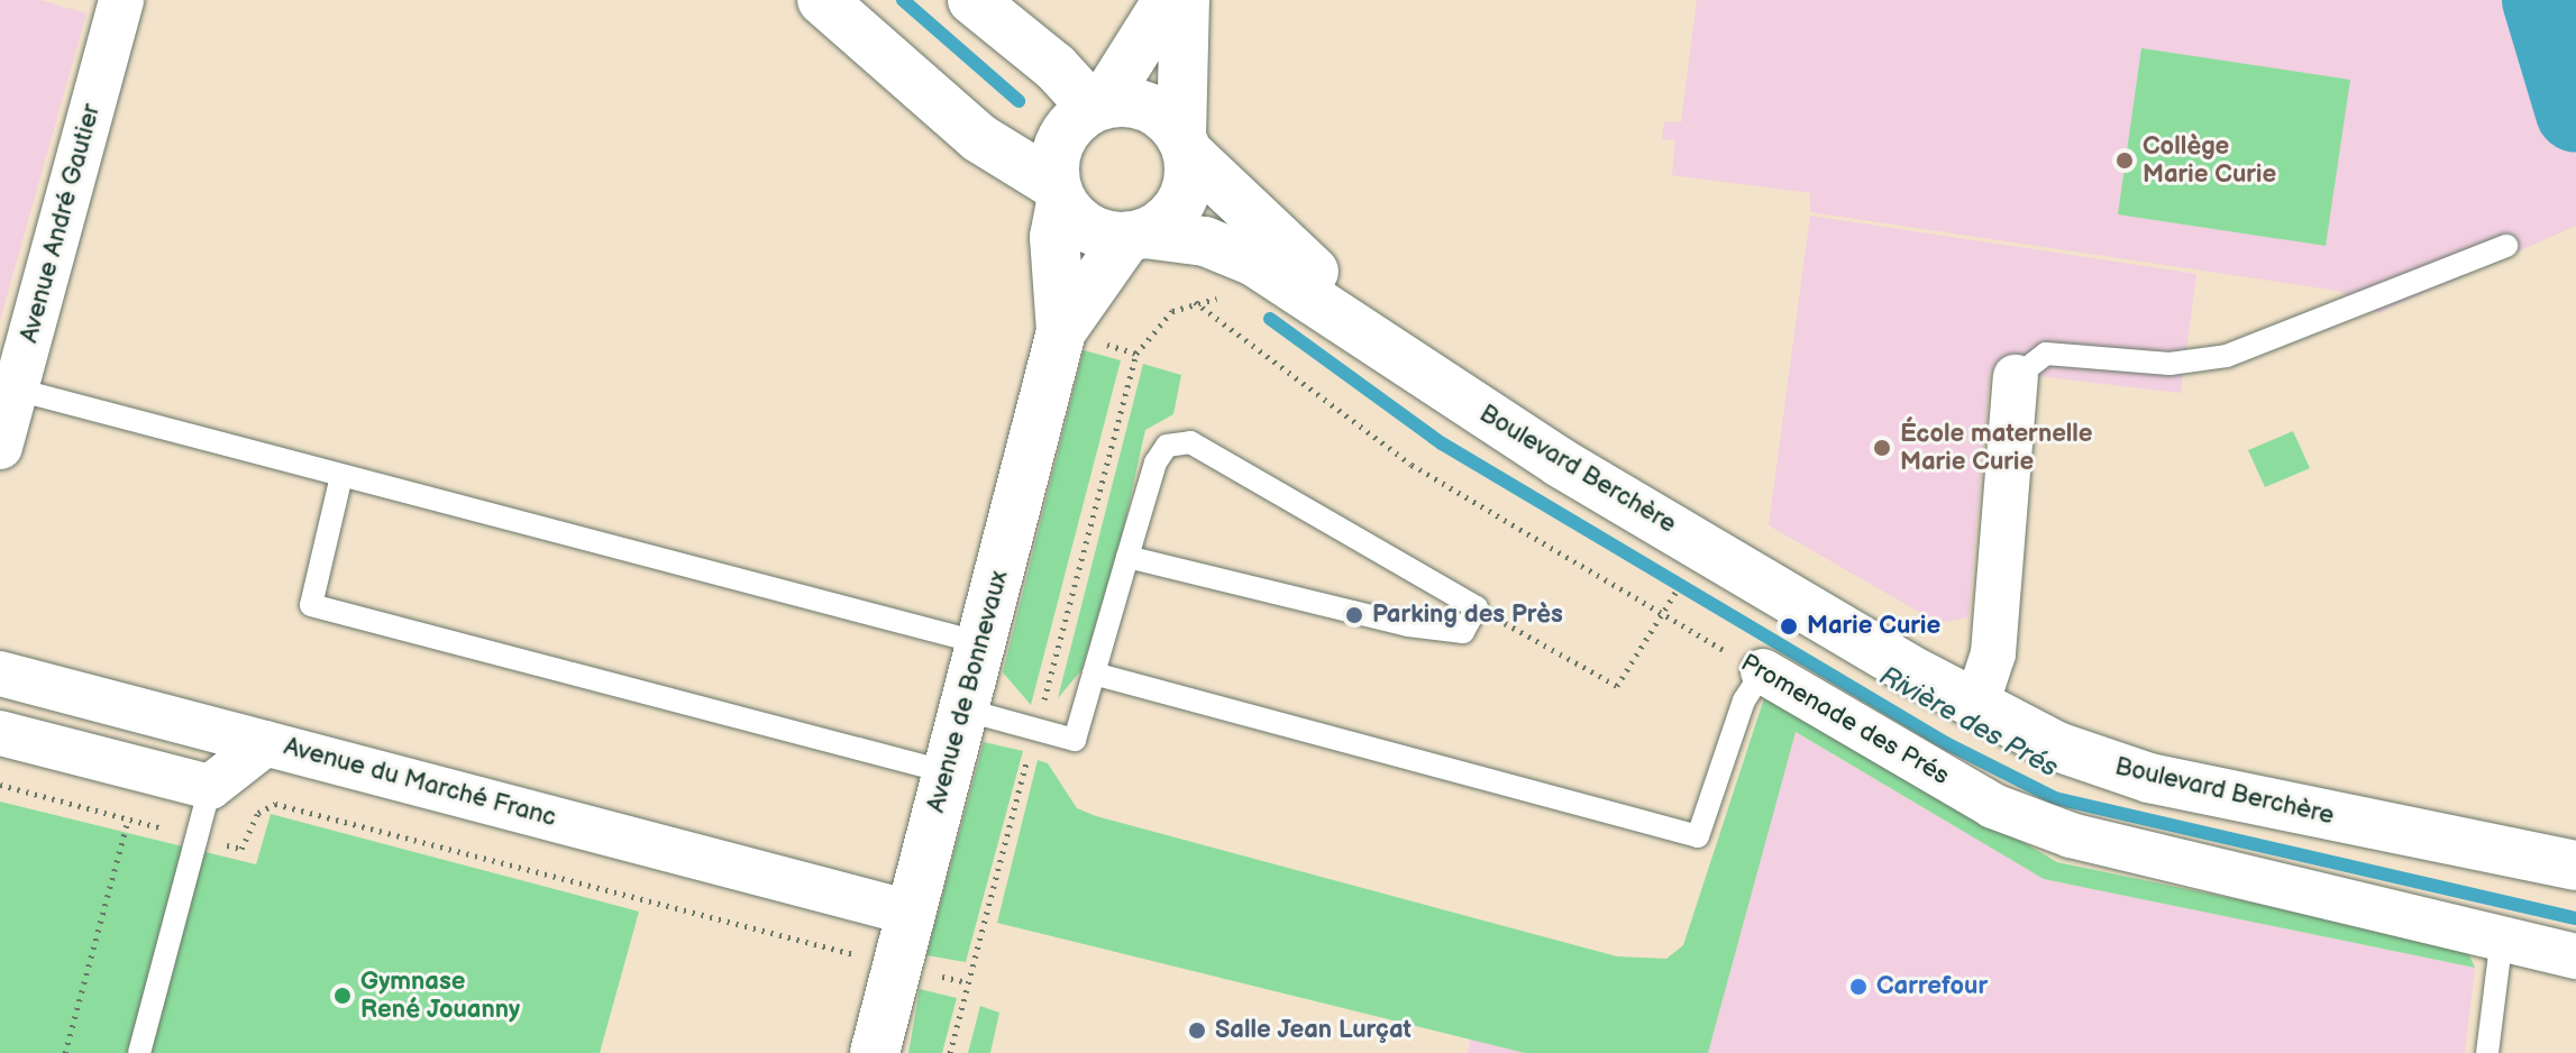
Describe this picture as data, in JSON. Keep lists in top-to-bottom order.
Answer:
{
  "streets": {
    "main road": ["Boulevard Berchère", "Avenue de Bonnevaux"],
    "street": ["Avenue André Gautier", "Promenade des Prés", "Avenue du Marché Franc"]
  },
  "crossings": [
    ["Boulevard Berchère", "Avenue de Bonnevaux"],
    ["Avenue de Bonnevaux", "Avenue du Marché Franc"]
  ],
  "water": ["Rivière des Prés"],
  "places": [
    "Collège Marie Curie",
    "École maternelle Marie Curie",
    "Parking des Près",
    "Marie Curie",
    "Carrefour",
    "Gymnase René Jouanny",
    "Salle Jean Lurçat"
  ]
}
